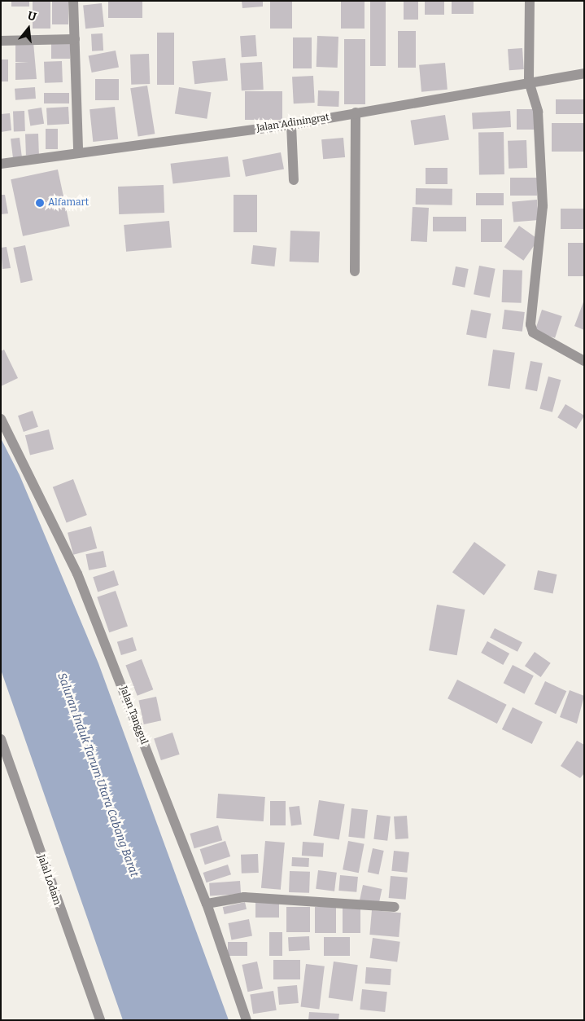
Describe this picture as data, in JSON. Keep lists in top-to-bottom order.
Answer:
{
  "streets": {
    "street": ["Jalan Adiningrat", "Jalan Tanggul", "Jalal Lodam"]
  },
  "water": ["Saluran Induk Tarum Utara Cabang Barat"],
  "places": ["Alfamart"],
  "north": "top"
}
